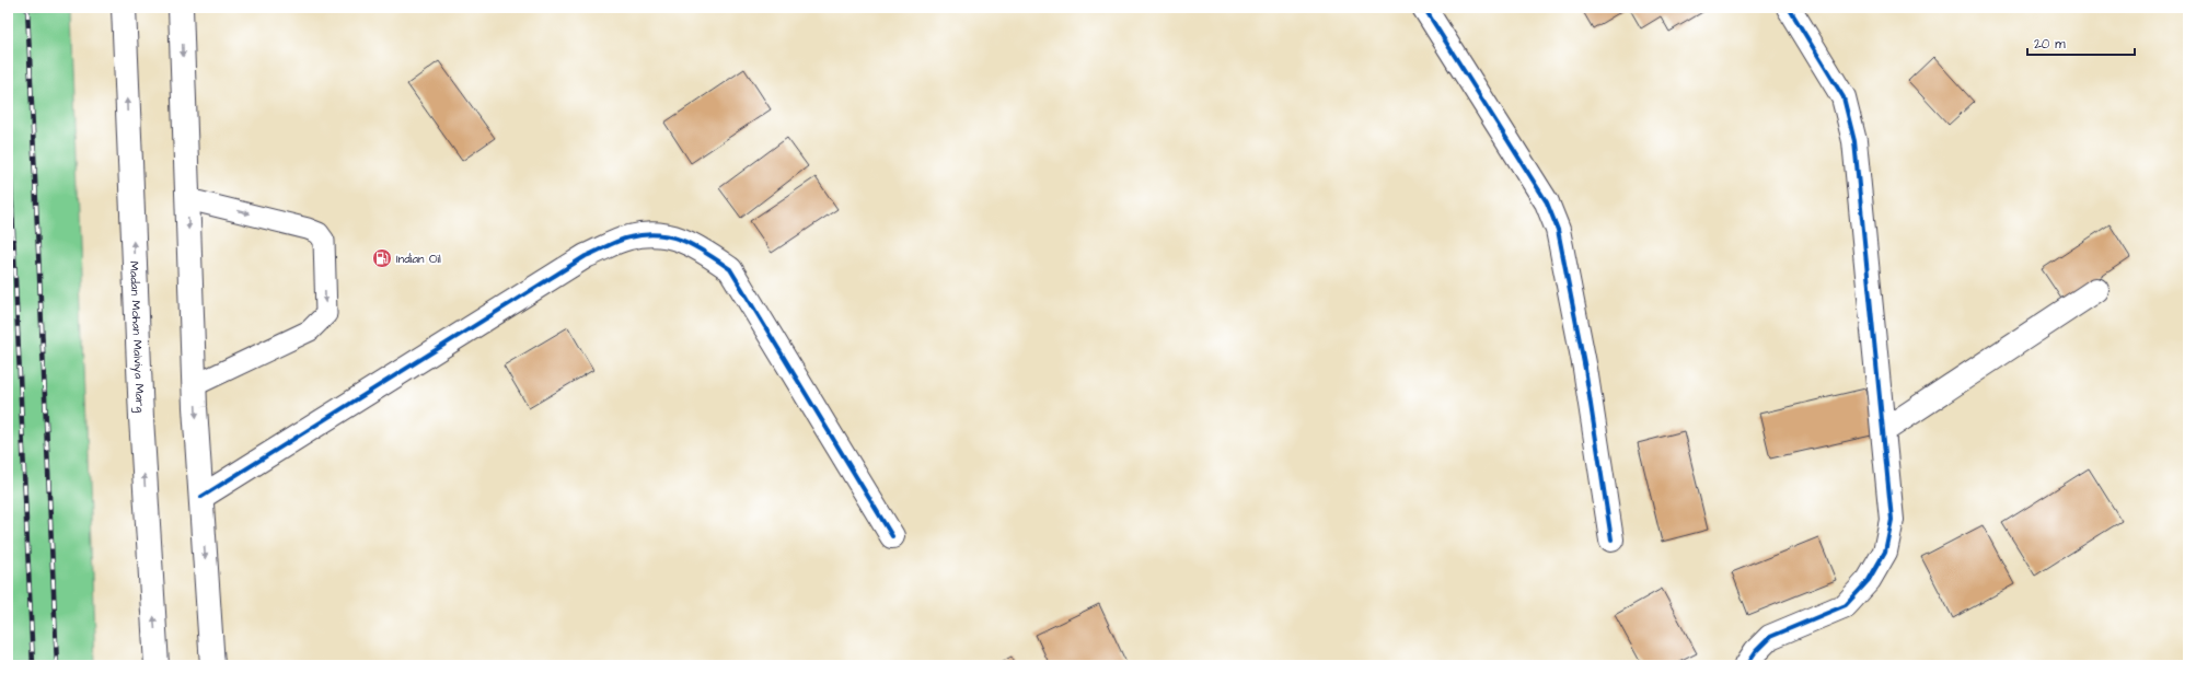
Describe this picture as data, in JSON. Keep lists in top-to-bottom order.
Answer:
{
  "streets": {
    "street": ["Madan Mohan Malviya Marg"]
  },
  "places": {
    "fuel station": ["Indian Oil"]
  },
  "scale_bar": "20 m"
}
